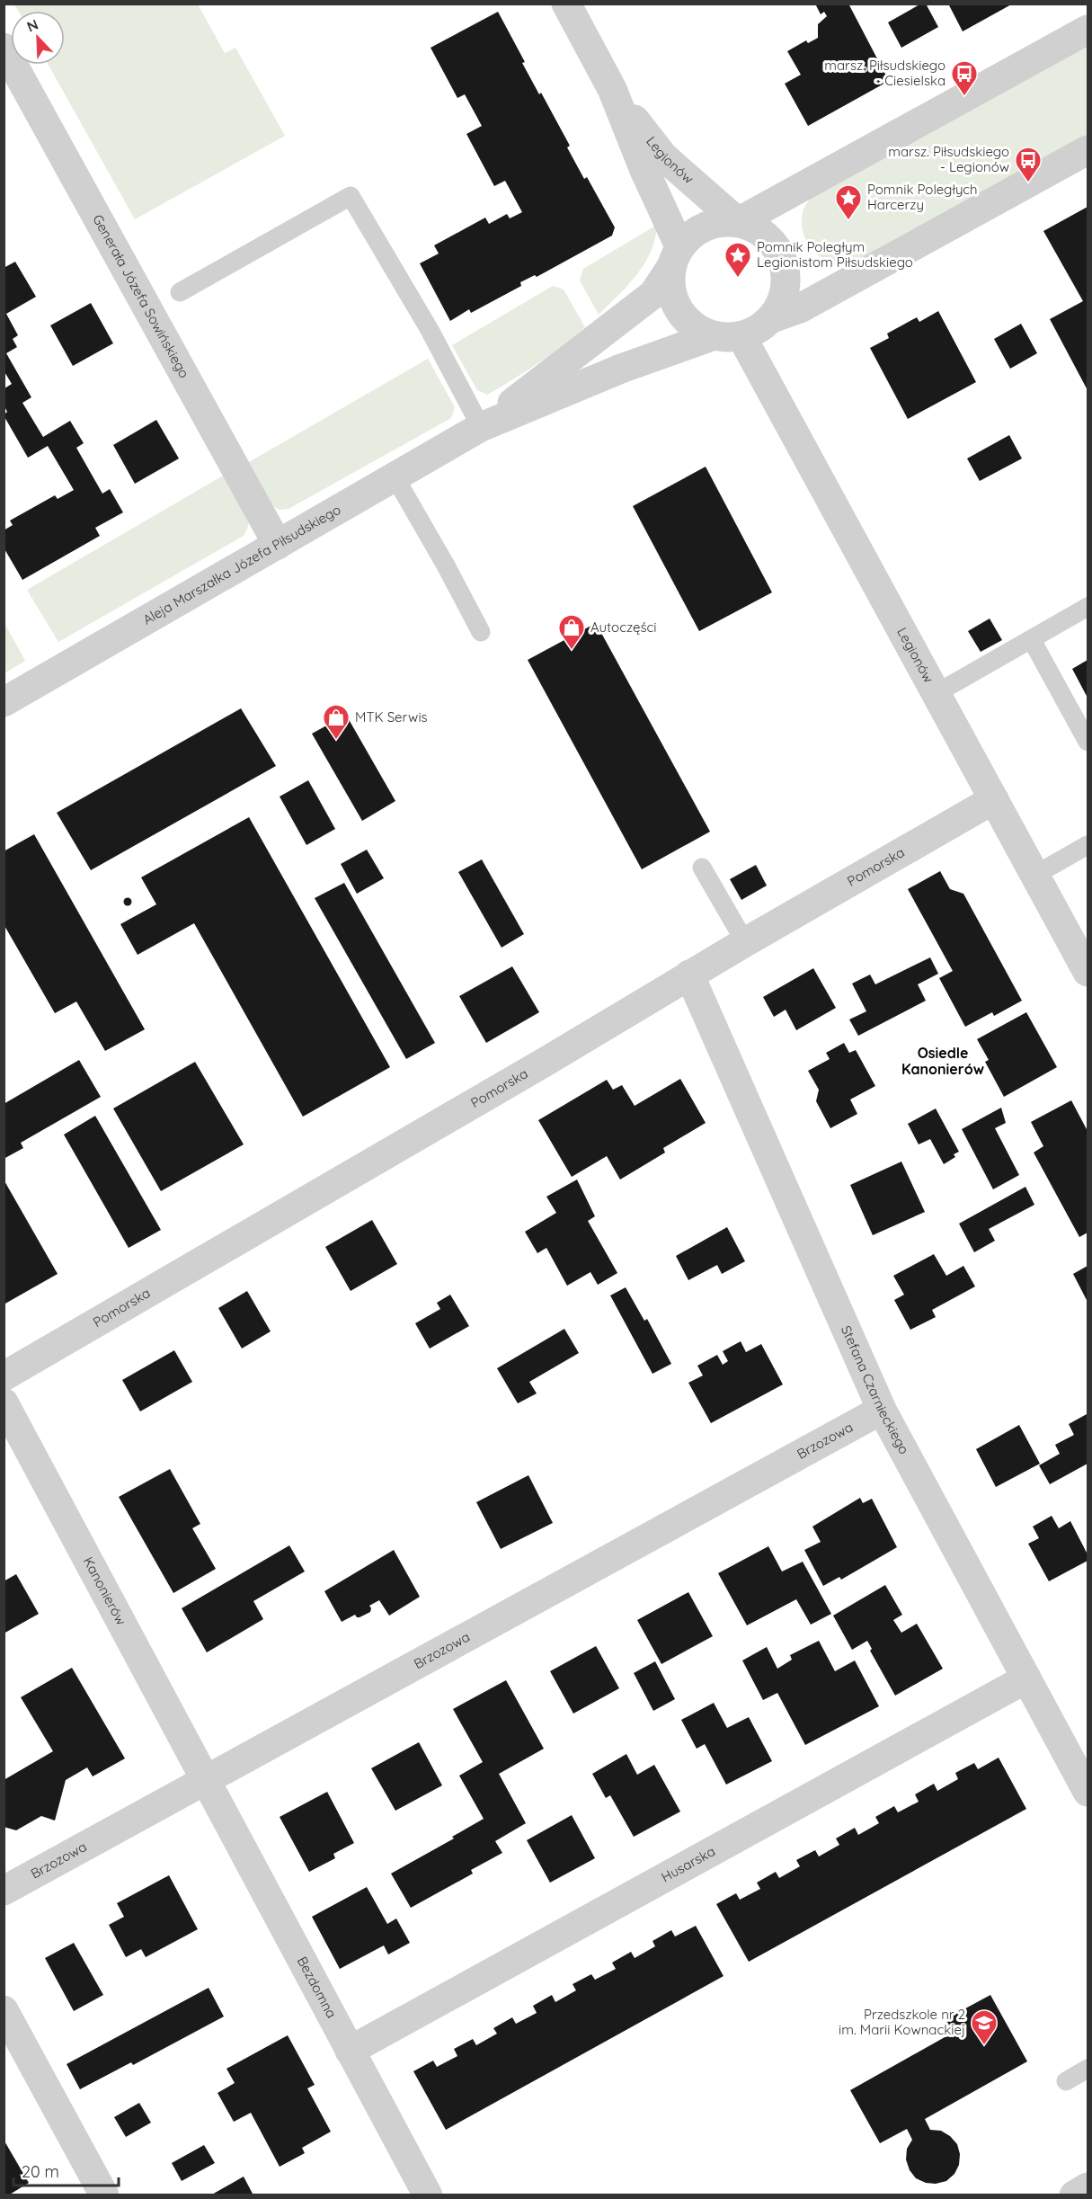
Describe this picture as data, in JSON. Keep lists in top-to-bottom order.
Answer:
{
  "streets": {
    "street": [
      "Legionów",
      "Generała Józefa Sowińskiego",
      "Aleja Marszałka Józefa Piłsudskiego",
      "Pomorska",
      "Stefana Czarnieckiego",
      "Brzozowa",
      "Kanonierów",
      "Husarska",
      "Bezdomna"
    ]
  },
  "crossings": [
    ["Legionów", "Aleja Marszałka Józefa Piłsudskiego"],
    ["Legionów", "Pomorska"],
    ["Generała Józefa Sowińskiego", "Aleja Marszałka Józefa Piłsudskiego"],
    ["Pomorska", "Stefana Czarnieckiego"],
    ["Stefana Czarnieckiego", "Brzozowa"],
    ["Stefana Czarnieckiego", "Husarska"],
    ["Brzozowa", "Kanonierów"],
    ["Brzozowa", "Bezdomna"],
    ["Kanonierów", "Bezdomna"],
    ["Husarska", "Bezdomna"]
  ],
  "districts": ["Osiedle Kanonierów"],
  "places": {
    "bus stop": ["marsz. Piłsudskiego - Ciesielska", "marsz. Piłsudskiego - Legionów"],
    "place": ["Pomnik Poległych Harcerzy", "Pomnik Poległym Legionistom Piłsudskiego"],
    "shop": ["Autoczęści", "MTK Serwis"],
    "school or university": ["Przedszkole nr 2 im. Marii Kownackiej"]
  },
  "scale_bar": "20 m",
  "north": "top left"
}
